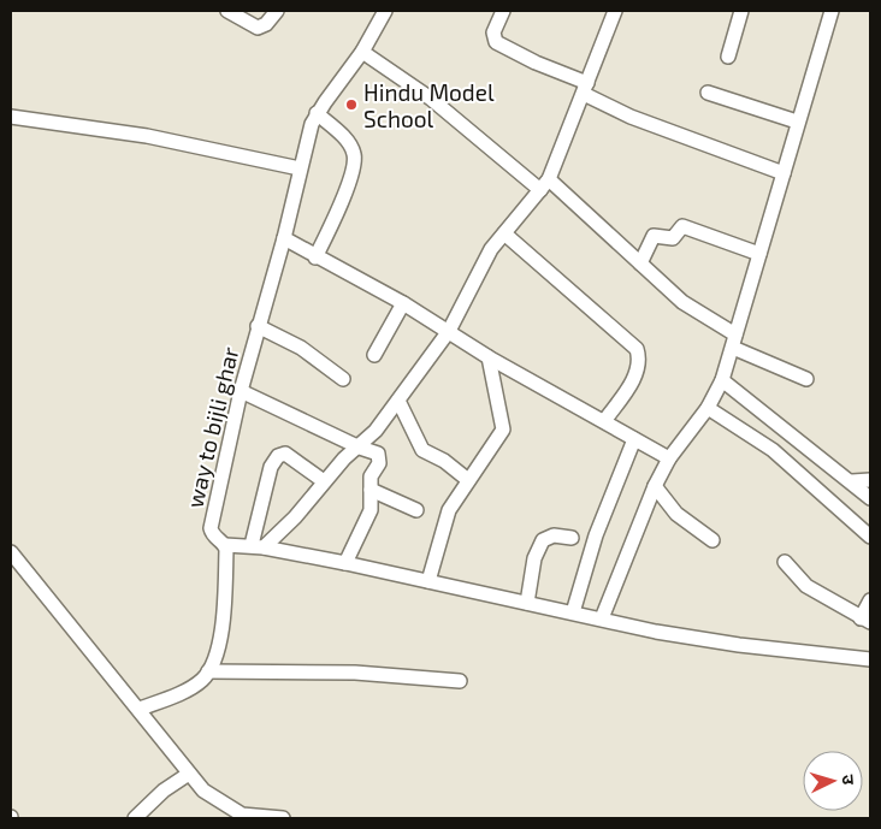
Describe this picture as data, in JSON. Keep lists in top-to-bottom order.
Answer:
{
  "streets": {
    "street": ["way to bijli ghar"]
  },
  "places": ["Hindu Model School"],
  "north": "right"
}
